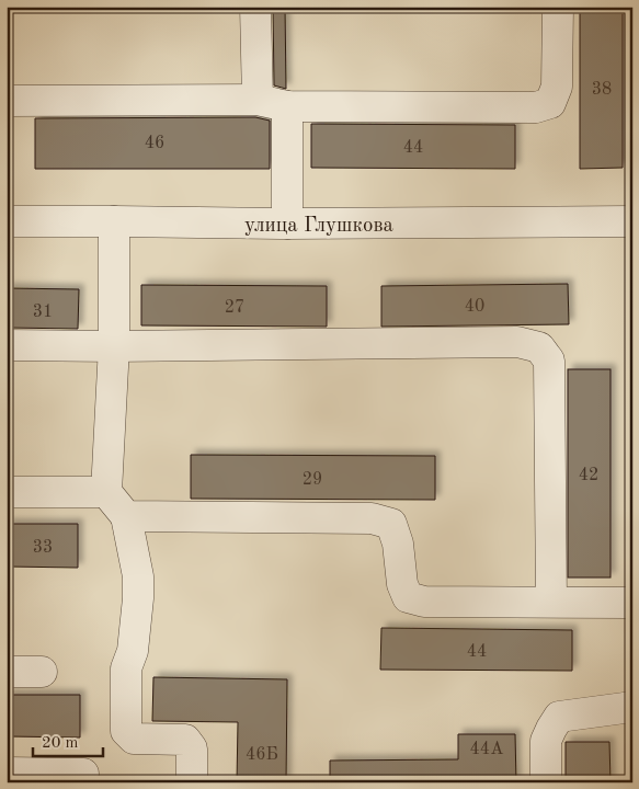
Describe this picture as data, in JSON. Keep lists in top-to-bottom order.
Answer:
{
  "streets": {
    "street": ["улица Глушкова"]
  },
  "house_numbers": [
    "38",
    "46",
    "44",
    "40",
    "27",
    "31",
    "42",
    "29",
    "33",
    "44",
    "44А",
    "46Б"
  ],
  "scale_bar": "20 m"
}
